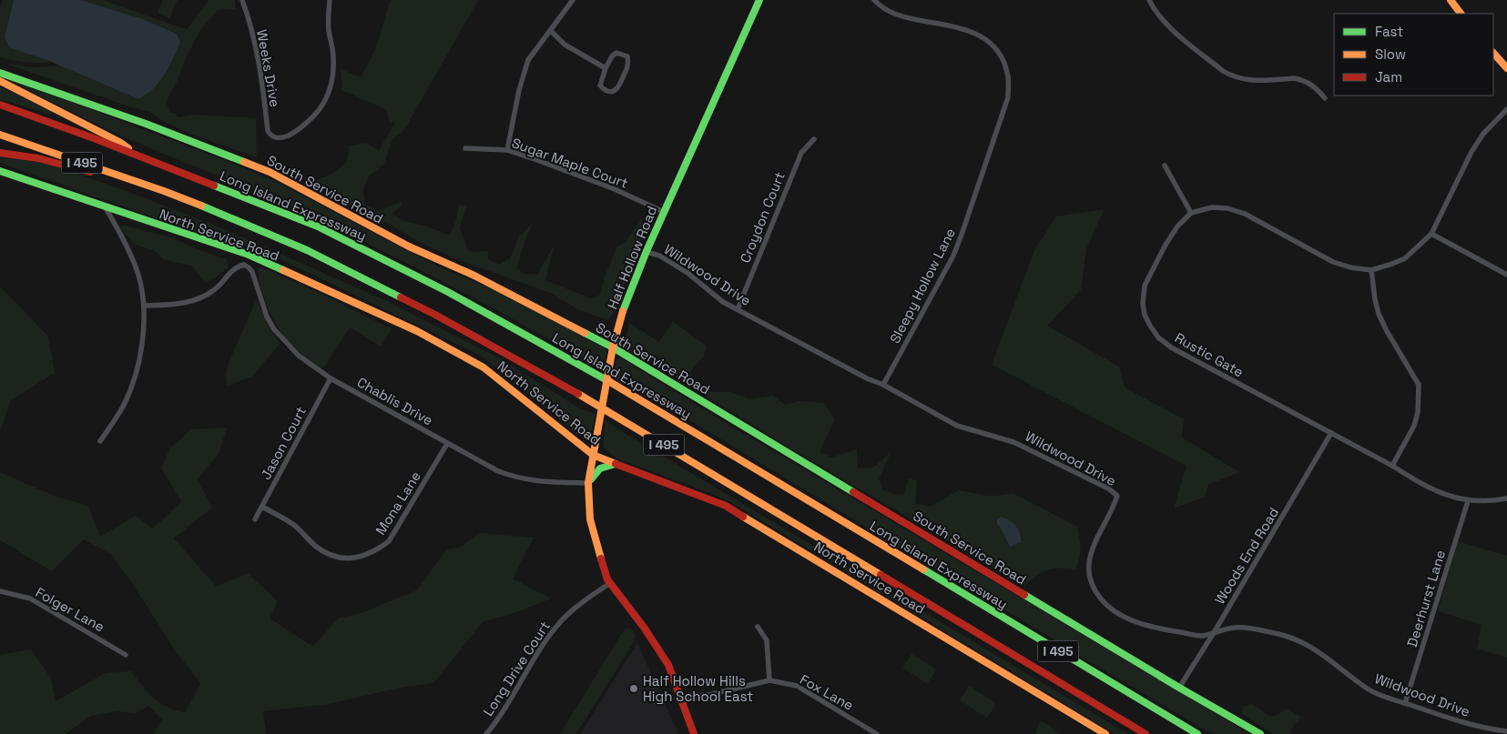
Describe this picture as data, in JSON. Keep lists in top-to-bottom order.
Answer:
{
  "streets": {
    "main road": [
      "I 495",
      "South Service Road",
      "Long Island Expressway",
      "North Service Road",
      "Half Hollow Road"
    ],
    "street": [
      "Weeks Drive",
      "Sugar Maple Court",
      "Croydon Court",
      "Wildwood Drive",
      "Sleepy Hollow Lane",
      "Rustic Gate",
      "Chablis Drive",
      "Jason Court",
      "Mona Lane",
      "Woods End Road",
      "Deerhurst Lane",
      "Folger Lane",
      "Long Drive Court",
      "Fox Lane"
    ]
  },
  "crossings": [
    ["Sugar Maple Court", "Half Hollow Road"],
    ["South Service Road", "Half Hollow Road"],
    ["South Service Road", "Woods End Road"],
    ["Croydon Court", "Wildwood Drive"],
    ["North Service Road", "Half Hollow Road"],
    ["Half Hollow Road", "Wildwood Drive"],
    ["Half Hollow Road", "Chablis Drive"],
    ["Half Hollow Road", "Long Drive Court"],
    ["Half Hollow Road", "Fox Lane"],
    ["Wildwood Drive", "Sleepy Hollow Lane"],
    ["Wildwood Drive", "Woods End Road"],
    ["Wildwood Drive", "Deerhurst Lane"],
    ["Rustic Gate", "Woods End Road"],
    ["Rustic Gate", "Deerhurst Lane"],
    ["Chablis Drive", "Jason Court"],
    ["Chablis Drive", "Mona Lane"],
    ["Jason Court", "Mona Lane"]
  ],
  "places": ["Half Hollow Hills High School East"],
  "legend": ["Fast", "Slow", "Jam"]
}
